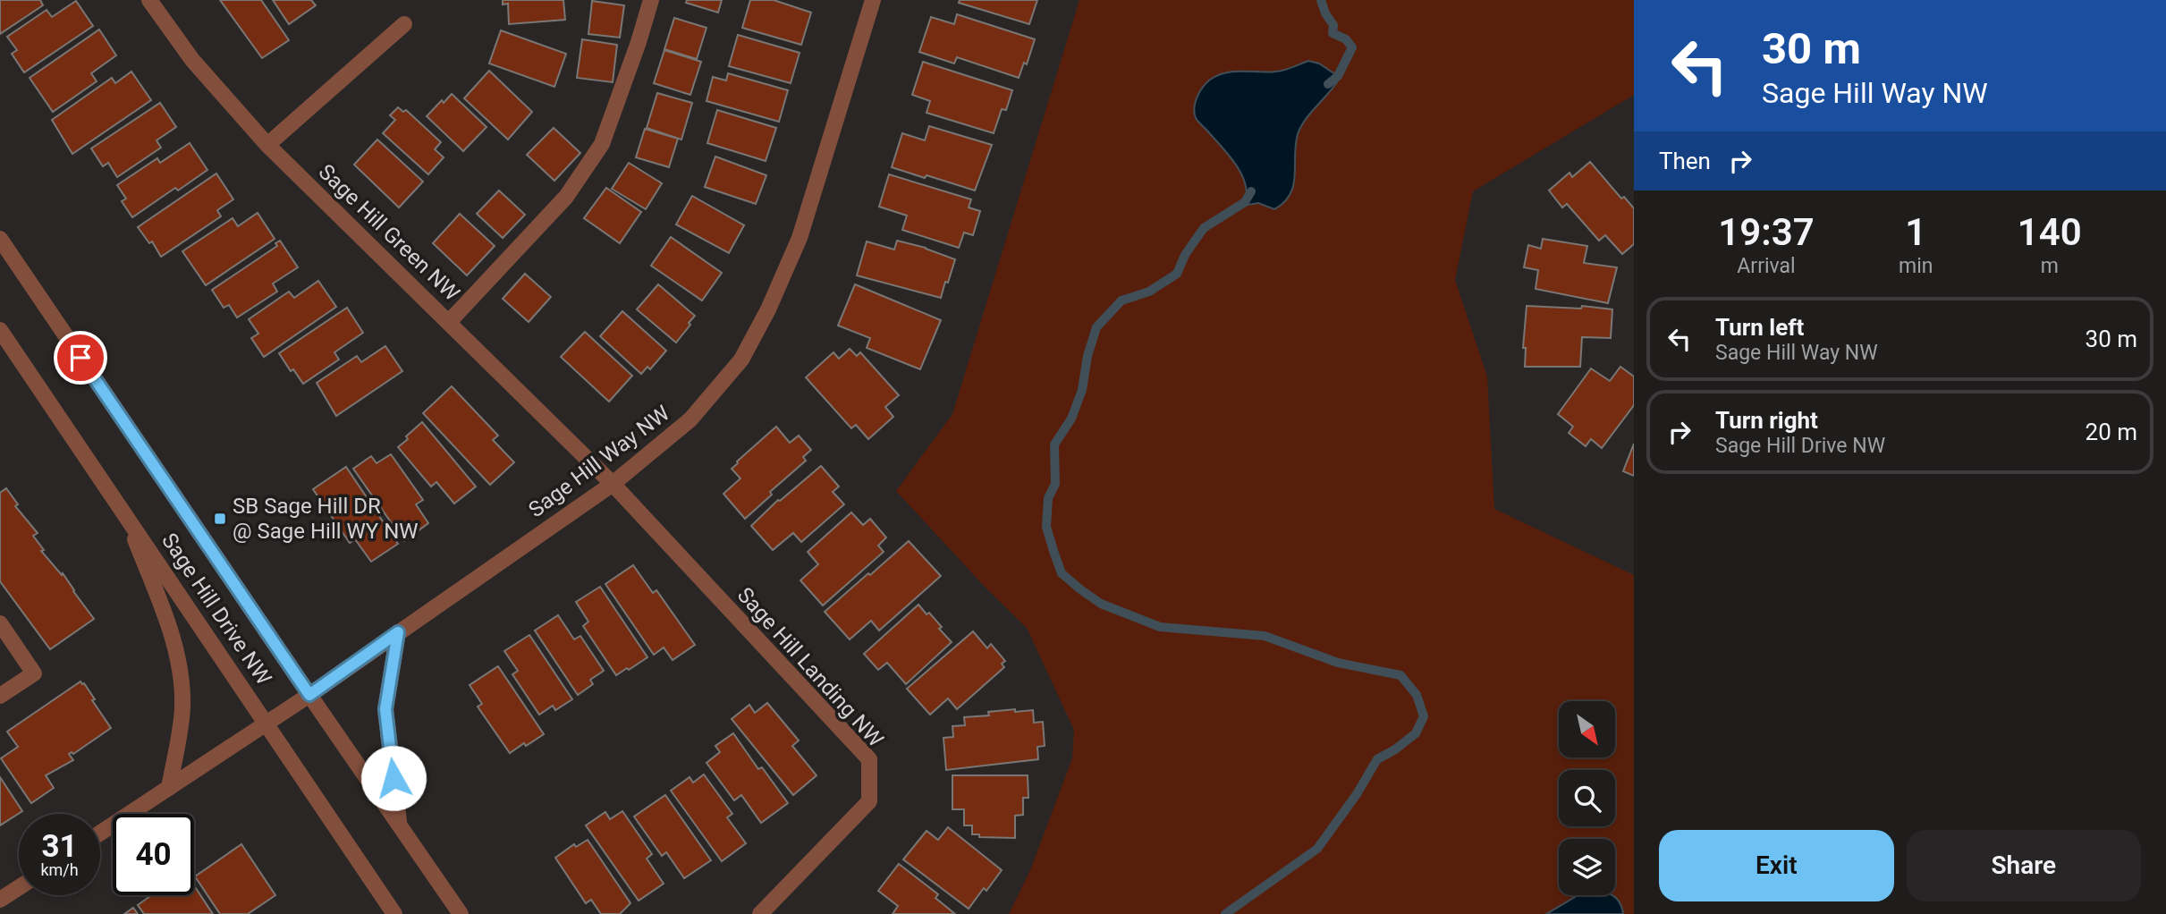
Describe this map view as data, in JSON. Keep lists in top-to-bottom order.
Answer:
{
  "streets": {
    "street": [
      "Sage Hill Green NW",
      "Sage Hill Way NW",
      "Sage Hill Drive NW",
      "Sage Hill Landing NW"
    ]
  },
  "crossings": [
    ["Sage Hill Green NW", "Sage Hill Way NW"],
    ["Sage Hill Green NW", "Sage Hill Landing NW"],
    ["Sage Hill Way NW", "Sage Hill Drive NW"],
    ["Sage Hill Way NW", "Sage Hill Landing NW"]
  ],
  "places": {
    "transit": ["SB Sage Hill DR @ Sage Hill WY NW"]
  },
  "north": "bottom right",
  "page": {
    "turn": ["30 m", "Sage Hill Way NW"],
    "then": "Then",
    "eta": [
      "19:37",
      "Arrival",
      "1",
      "min",
      "140",
      "m"
    ],
    "list": [
      {
        "name": "Turn left",
        "note": "Sage Hill Way NW",
        "value": "30 m"
      },
      {
        "name": "Turn right",
        "note": "Sage Hill Drive NW",
        "value": "20 m"
      }
    ],
    "speed": "31 km/h",
    "limit": "40",
    "buttons": ["Exit", "Share"]
  }
}
